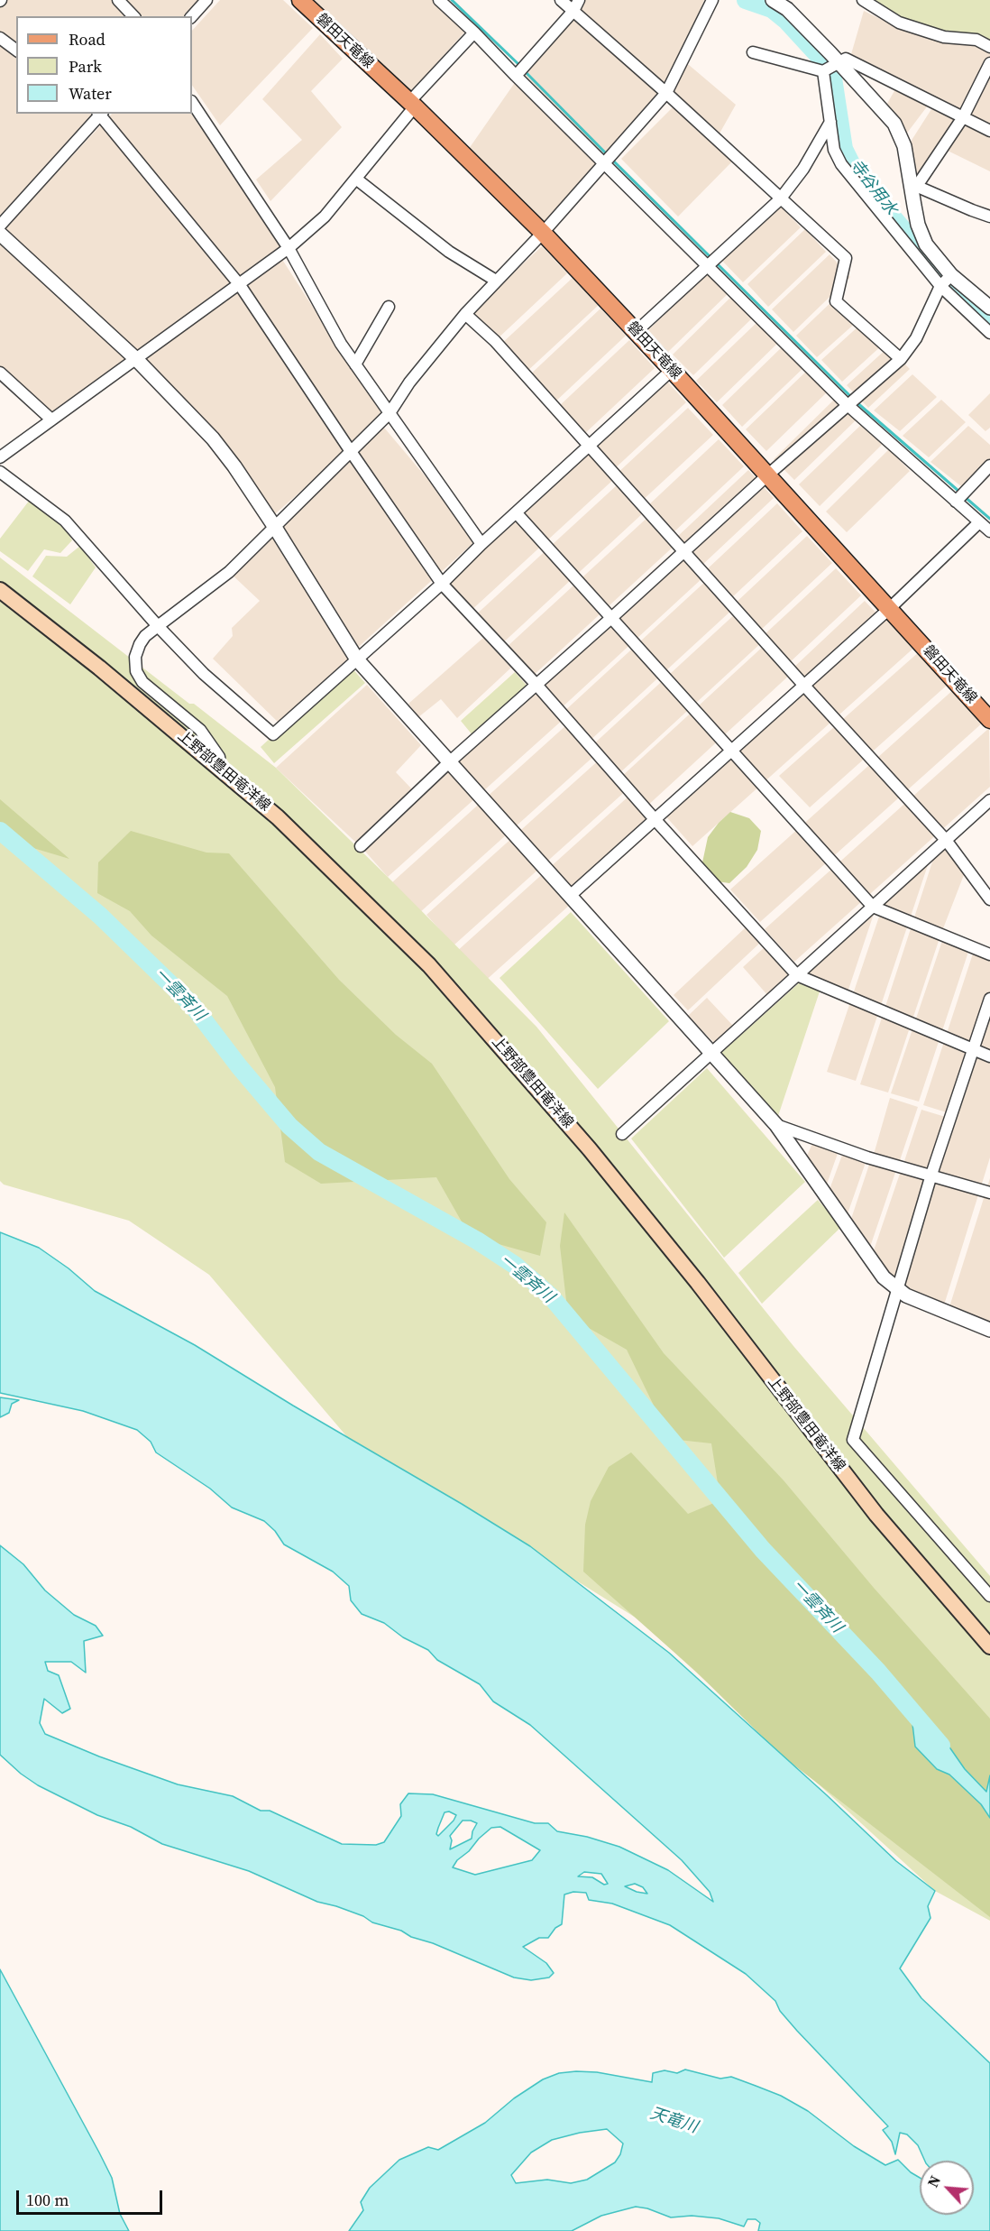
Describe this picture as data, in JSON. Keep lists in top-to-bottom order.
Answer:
{
  "streets": {
    "main road": ["磐田天竜線", "上野部豊田竜洋線"]
  },
  "water": ["寺谷用水", "一雲斉川", "天竜川"],
  "legend": ["Road", "Park", "Water"],
  "scale_bar": "100 m",
  "north": "top left"
}
